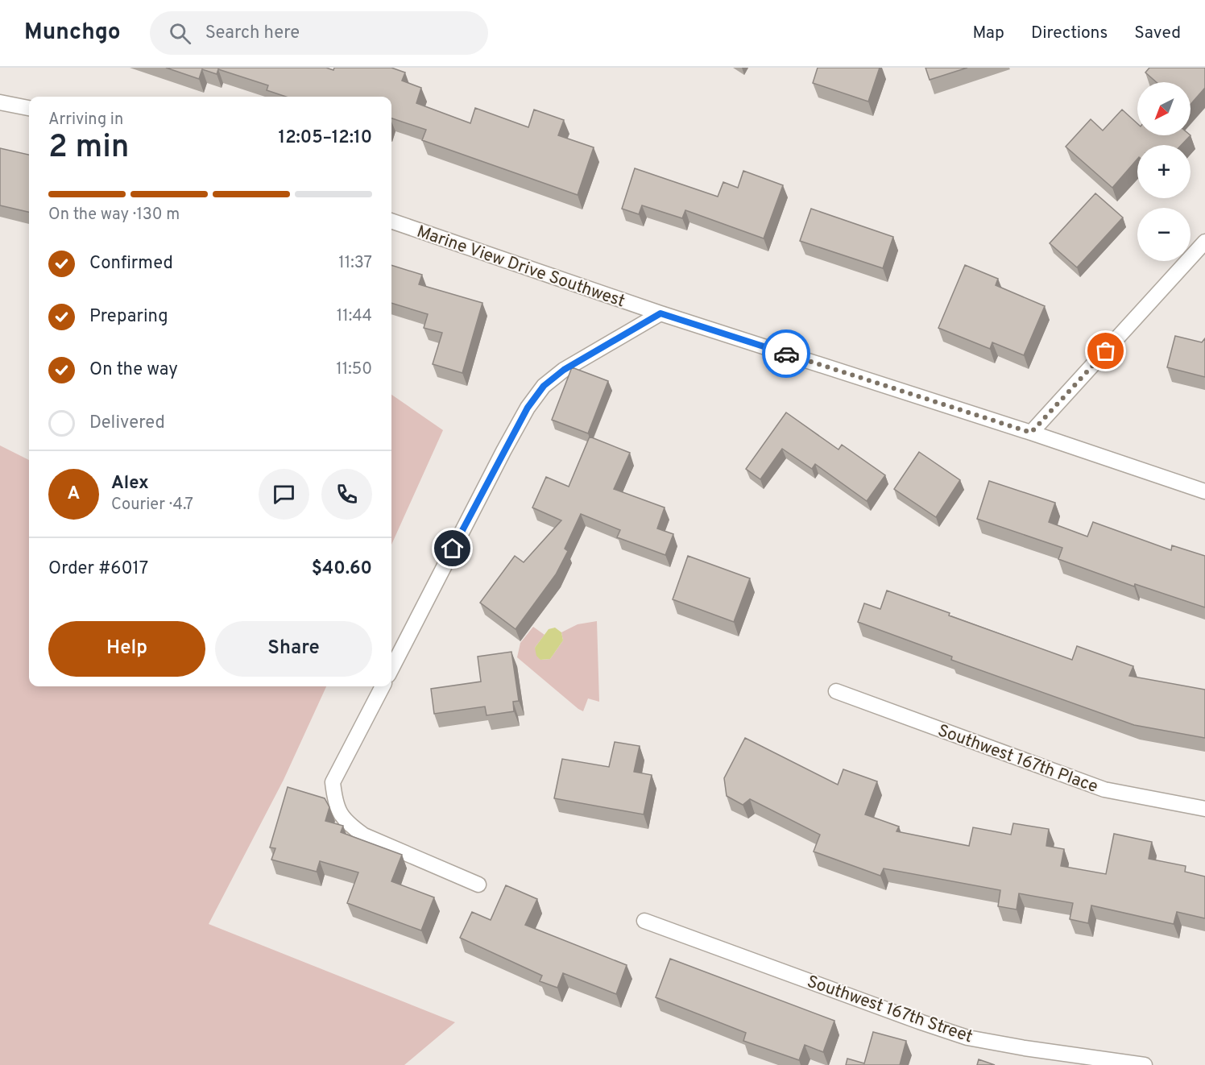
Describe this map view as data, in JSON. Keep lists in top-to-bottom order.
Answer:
{
  "streets": {
    "street": ["Marine View Drive Southwest", "Southwest 167th Place", "Southwest 167th Street"]
  },
  "north": "bottom left",
  "page": {
    "header": "Munchgo",
    "search": "Search here",
    "nav": ["Map", "Directions", "Saved"],
    "map_buttons": ["+", "−"],
    "heading": ["2 min", "Arriving in", "12:05–12:10"],
    "panel": [
      "Alex",
      "Courier · 4.7",
      "Order #6017",
      "$40.60"
    ],
    "bar": "On the way · 130 m",
    "list": [
      ["Confirmed", "11:37"],
      ["Preparing", "11:44"],
      ["On the way", "11:50"],
      "Delivered"
    ],
    "round": "A",
    "buttons": ["Help", "Share"]
  }
}
